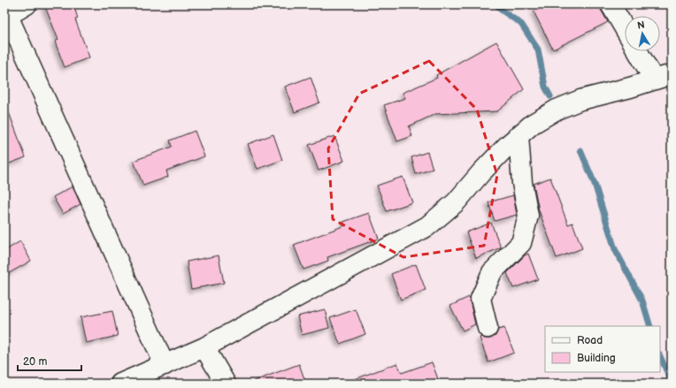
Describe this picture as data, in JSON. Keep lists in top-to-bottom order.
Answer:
{
  "legend": ["Road", "Building"],
  "scale_bar": "20 m",
  "north": "top"
}
